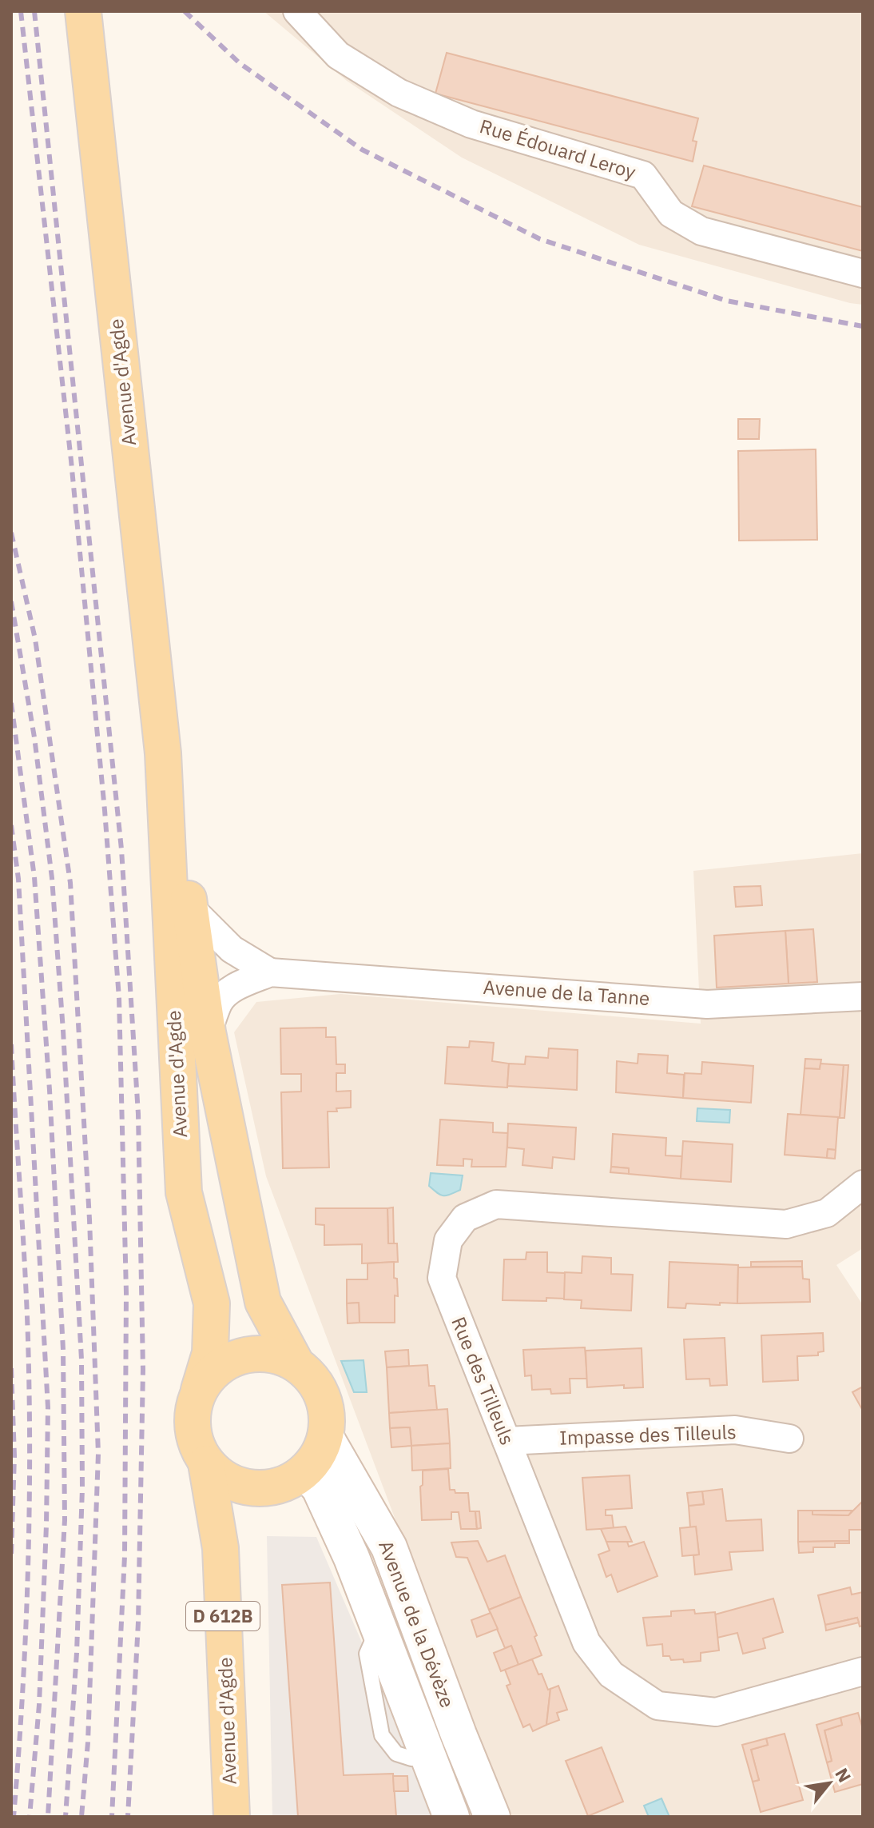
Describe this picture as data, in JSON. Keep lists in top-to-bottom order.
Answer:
{
  "streets": {
    "main road": ["Avenue d'Agde", "D 612B", "Avenue de la Dévèze"],
    "street": [
      "Rue Édouard Leroy",
      "Avenue de la Tanne",
      "Rue des Tilleuls",
      "Impasse des Tilleuls"
    ]
  },
  "crossings": [
    ["Avenue d'Agde", "Avenue de la Tanne"],
    ["Avenue d'Agde", "Avenue de la Dévèze"],
    ["Rue des Tilleuls", "Impasse des Tilleuls"]
  ],
  "north": "top right"
}
